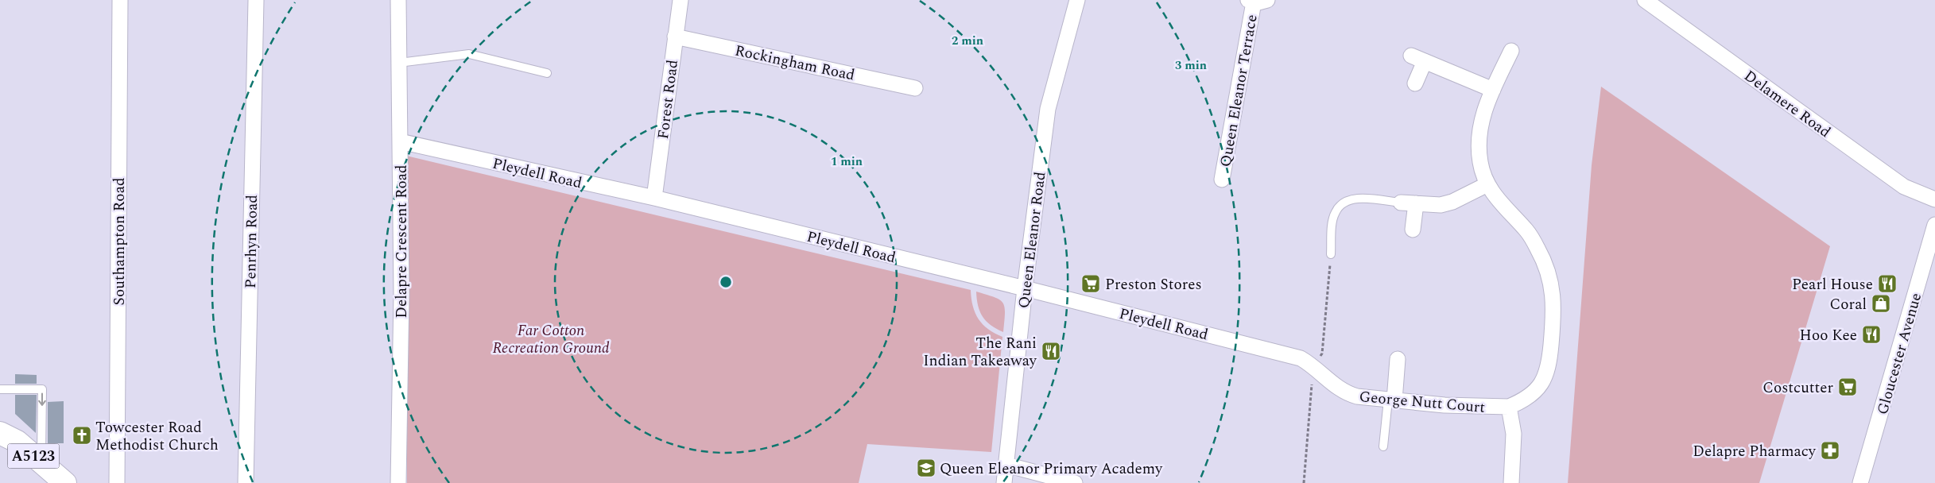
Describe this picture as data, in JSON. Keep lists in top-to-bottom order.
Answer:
{
  "streets": {
    "main road": ["A5123"],
    "street": [
      "Rockingham Road",
      "Queen Eleanor Terrace",
      "Forest Road",
      "Delamere Road",
      "Pleydell Road",
      "Queen Eleanor Road",
      "Southampton Road",
      "Penrhyn Road",
      "Delapre Crescent Road",
      "Gloucester Avenue",
      "George Nutt Court"
    ]
  },
  "crossings": [
    ["Rockingham Road", "Forest Road"],
    ["Forest Road", "Pleydell Road"],
    ["Pleydell Road", "Queen Eleanor Road"],
    ["Pleydell Road", "Delapre Crescent Road"],
    ["Pleydell Road", "George Nutt Court"]
  ],
  "parks": ["Far Cotton Recreation Ground"],
  "places": {
    "supermarket": ["Preston Stores", "Costcutter"],
    "restaurant": ["Pearl House", "Hoo Kee", "The Rani Indian Takeaway"],
    "shop": ["Coral"],
    "church": ["Towcester Road Methodist Church"],
    "pharmacy": ["Delapre Pharmacy"],
    "school or university": ["Queen Eleanor Primary Academy"]
  },
  "rings": ["2 min", "3 min", "1 min"]
}
